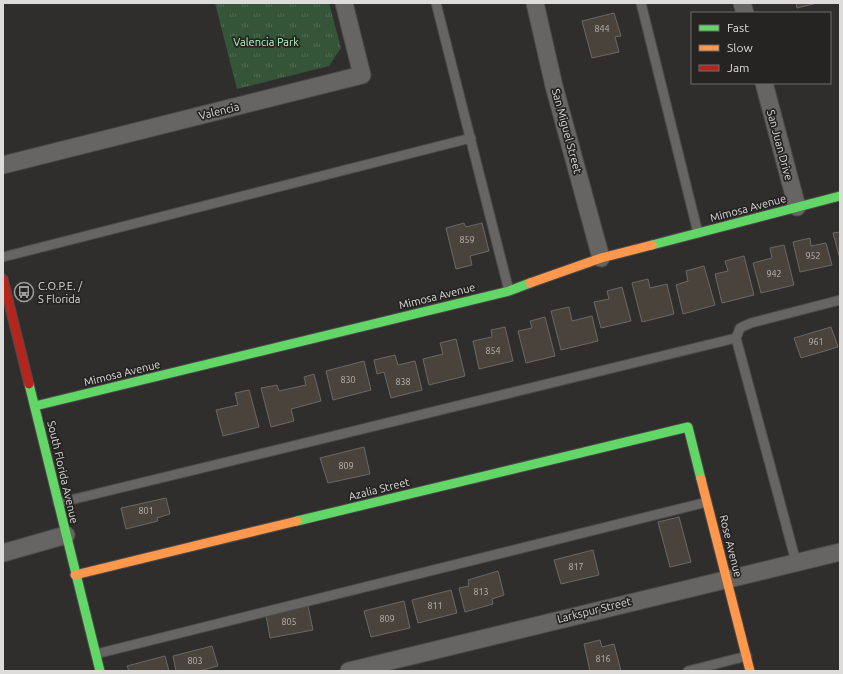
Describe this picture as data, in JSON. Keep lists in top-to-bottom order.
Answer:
{
  "streets": {
    "street": [
      "Valencia",
      "San Miguel Street",
      "San Juan Drive",
      "Mimosa Avenue",
      "South Florida Avenue",
      "Azalia Street",
      "Rose Avenue",
      "Larkspur Street"
    ]
  },
  "crossings": [
    ["San Miguel Street", "Mimosa Avenue"],
    ["San Juan Drive", "Mimosa Avenue"],
    ["Mimosa Avenue", "South Florida Avenue"],
    ["South Florida Avenue", "Azalia Street"],
    ["Azalia Street", "Rose Avenue"],
    ["Rose Avenue", "Larkspur Street"]
  ],
  "parks": ["Valencia Park"],
  "places": {
    "bus stop": ["C.O.P.E. / S Florida"]
  },
  "house_numbers": [
    "844",
    "859",
    "952",
    "942",
    "961",
    "854",
    "830",
    "838",
    "809",
    "801",
    "817",
    "813",
    "811",
    "809",
    "805",
    "816",
    "803"
  ],
  "legend": ["Fast", "Slow", "Jam"]
}
